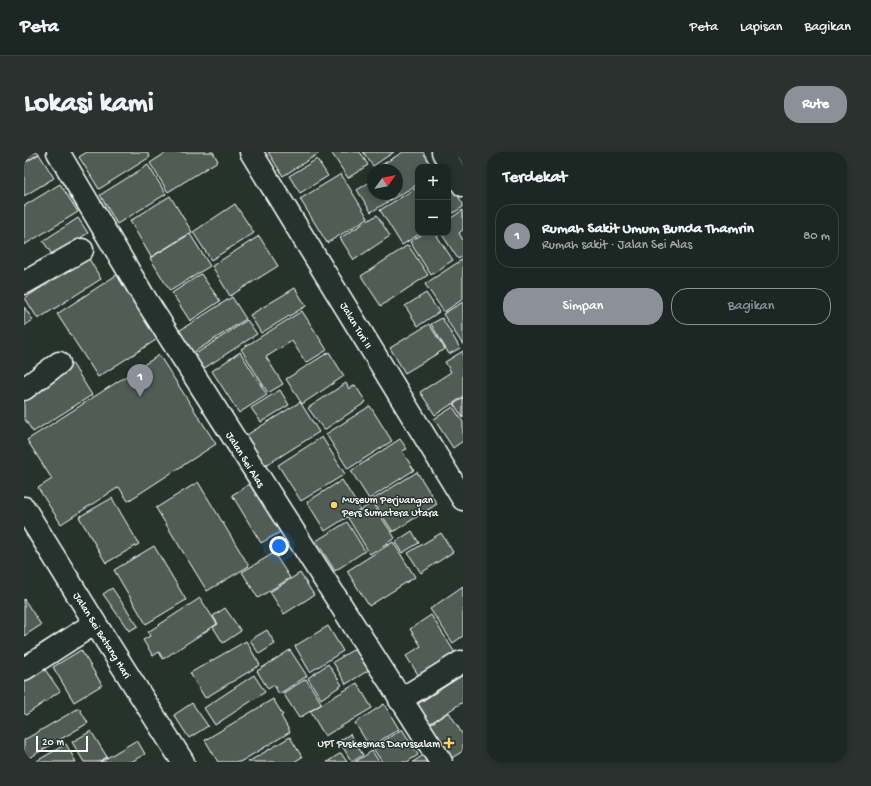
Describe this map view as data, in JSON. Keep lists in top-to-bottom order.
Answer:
{
  "streets": {
    "street": ["Jalan Turi II", "Jalan Sei Alas", "Jalan Sei Batang Hari"]
  },
  "places": {
    "other": ["Museum Perjuangan Pers Sumatera Utara"],
    "health": ["UPT Puskesmas Darussalam"]
  },
  "scale_bar": "20 m",
  "north": "top right",
  "page": {
    "header": "Peta",
    "nav": ["Peta", "Lapisan", "Bagikan"],
    "buttons": [
      "Rute",
      ["Simpan", "Bagikan"]
    ],
    "title": "Lokasi kami",
    "heading": "Terdekat",
    "map_buttons": ["+", "−"],
    "list": [
      {
        "mark": "1",
        "name": "Rumah Sakit Umum Bunda Thamrin",
        "note": "Rumah sakit · Jalan Sei Alas",
        "value": "80 m"
      }
    ],
    "pins": "1",
    "scale": "20 m"
  }
}
